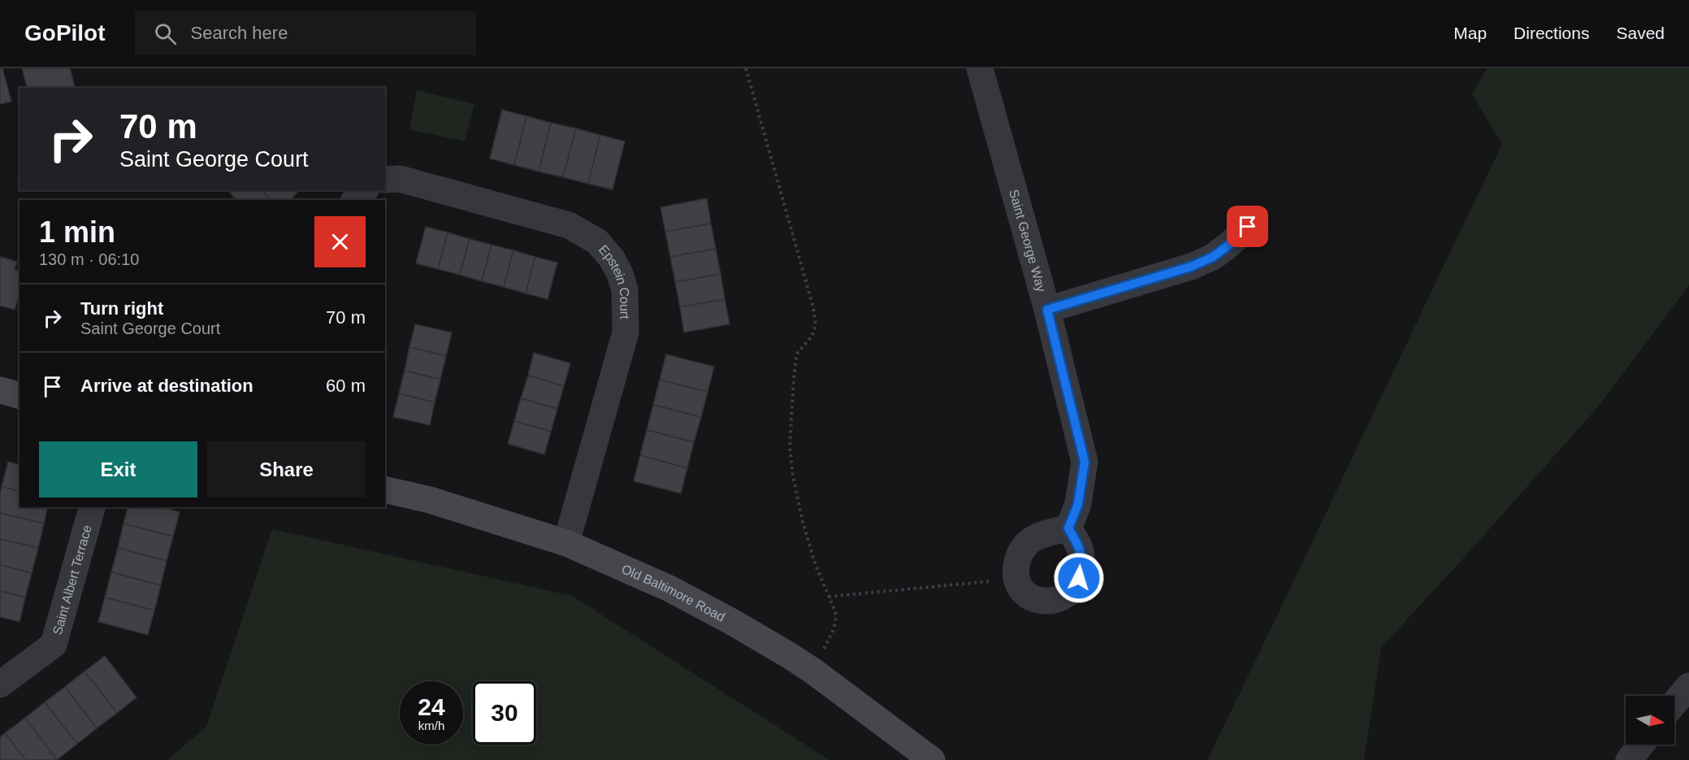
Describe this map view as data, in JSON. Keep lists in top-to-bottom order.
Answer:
{
  "streets": {
    "street": [
      "Saint George Way",
      "Epstein Court",
      "Saint Albert Terrace",
      "Old Baltimore Road"
    ]
  },
  "crossings": [
    ["Epstein Court", "Old Baltimore Road"]
  ],
  "north": "right",
  "page": {
    "header": "GoPilot",
    "search": "Search here",
    "nav": ["Map", "Directions", "Saved"],
    "turn": ["70 m", "Saint George Court"],
    "heading": ["1 min", "130 m · 06:10"],
    "list": [
      {
        "name": "Turn right",
        "note": "Saint George Court",
        "value": "70 m"
      },
      {
        "name": "Arrive at destination",
        "value": "60 m"
      }
    ],
    "buttons": ["Exit", "Share"],
    "speed": "24 km/h",
    "limit": "30"
  }
}
